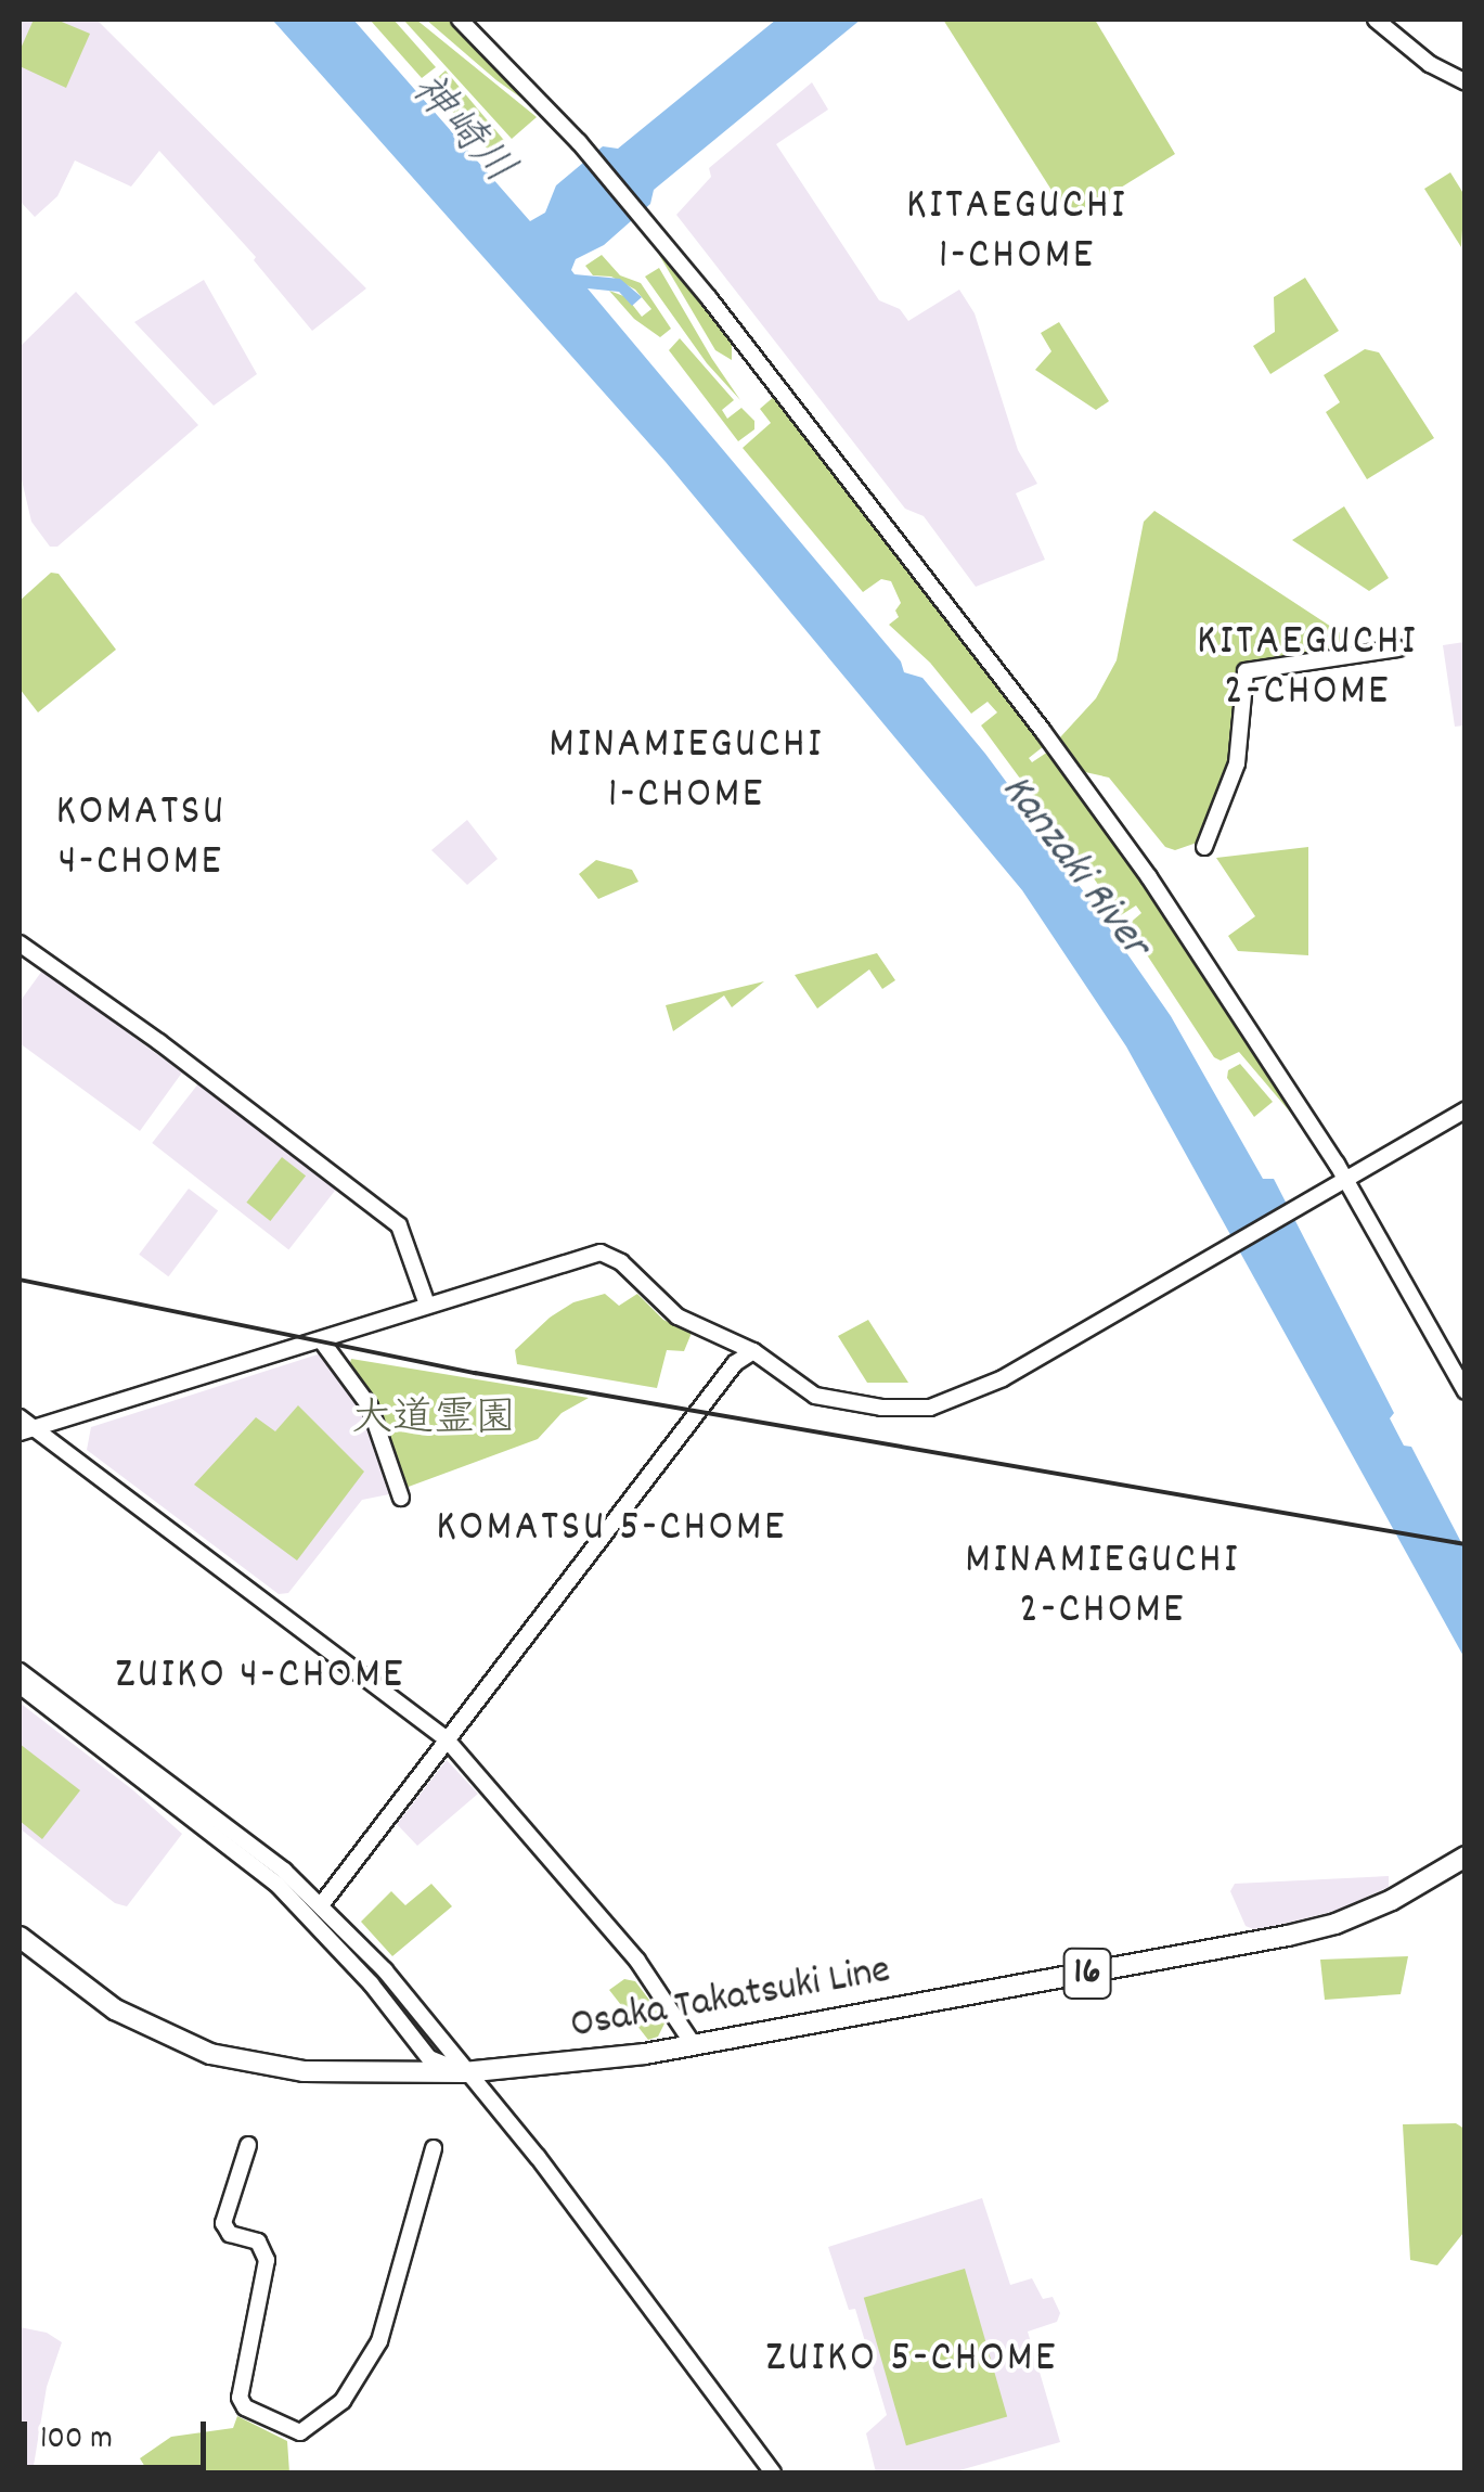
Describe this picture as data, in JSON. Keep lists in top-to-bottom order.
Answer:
{
  "streets": {
    "main road": ["16", "Osaka Takatsuki Line"]
  },
  "districts": [
    "KITAEGUCHI 1-CHOME",
    "KITAEGUCHI 2-CHOME",
    "MINAMIEGUCHI 1-CHOME",
    "KOMATSU 4-CHOME",
    "KOMATSU 5-CHOME",
    "MINAMIEGUCHI 2-CHOME",
    "ZUIKO 4-CHOME",
    "ZUIKO 5-CHOME"
  ],
  "water": ["神崎川", "Kanzaki River"],
  "parks": ["大道霊園"],
  "scale_bar": "100 m"
}
